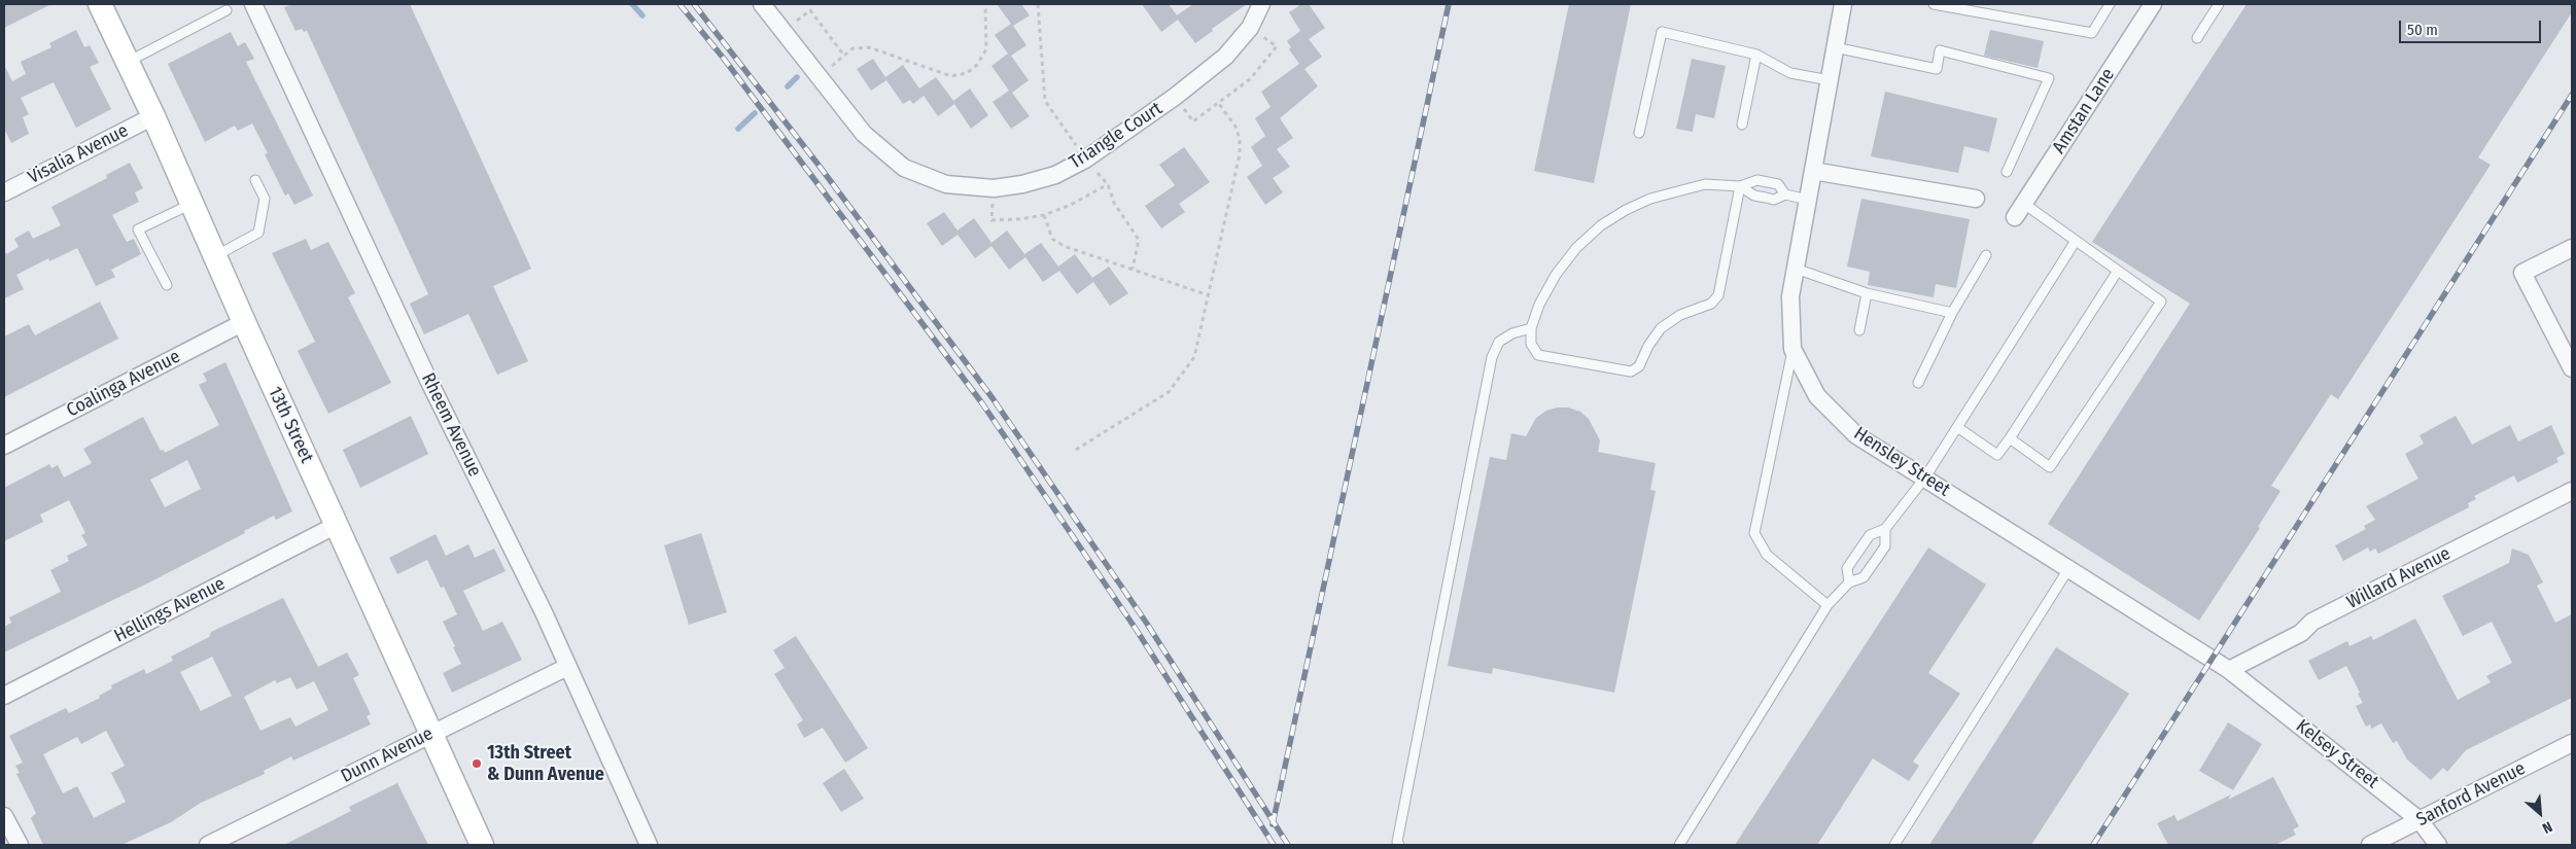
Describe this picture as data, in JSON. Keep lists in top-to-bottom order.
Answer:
{
  "streets": {
    "main road": ["13th Street"],
    "street": [
      "Amstan Lane",
      "Triangle Court",
      "Visalia Avenue",
      "Coalinga Avenue",
      "Rheem Avenue",
      "Hensley Street",
      "Willard Avenue",
      "Hellings Avenue",
      "Kelsey Street",
      "Dunn Avenue",
      "Sanford Avenue"
    ]
  },
  "crossings": [
    ["Visalia Avenue", "13th Street"],
    ["Coalinga Avenue", "13th Street"],
    ["13th Street", "Hellings Avenue"],
    ["13th Street", "Dunn Avenue"],
    ["Rheem Avenue", "Dunn Avenue"],
    ["Hensley Street", "Willard Avenue"],
    ["Hensley Street", "Kelsey Street"],
    ["Willard Avenue", "Kelsey Street"],
    ["Kelsey Street", "Sanford Avenue"]
  ],
  "places": ["13th Street & Dunn Avenue"],
  "scale_bar": "50 m",
  "north": "bottom right"
}
